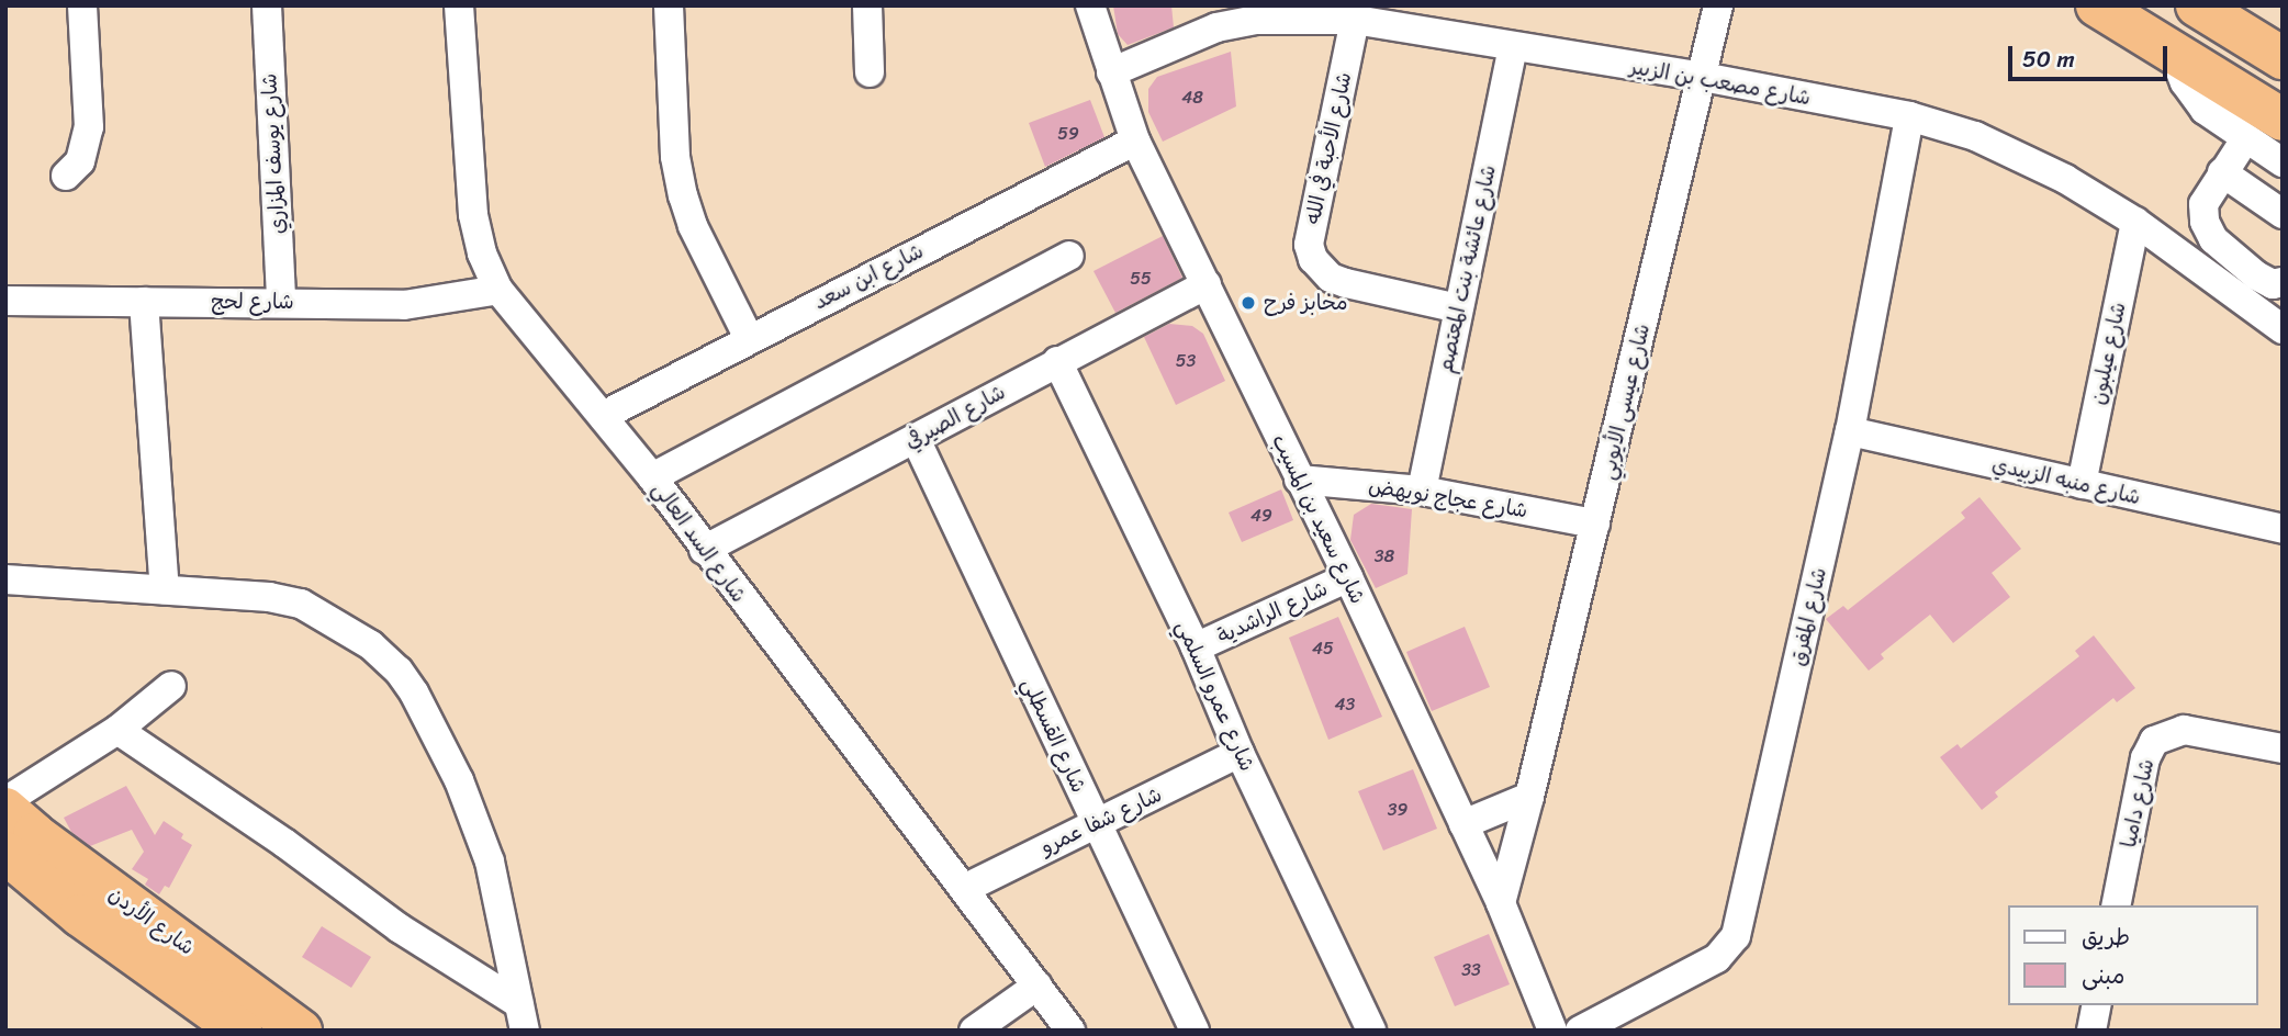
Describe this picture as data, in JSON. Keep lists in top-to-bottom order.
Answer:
{
  "streets": {
    "highway": ["شارع الأردن"],
    "street": [
      "شارع مصعب بن الزبير",
      "شارع الأحبة في الله",
      "شارع يوسف المزاري",
      "شارع عائشة بنت المعتصم",
      "شارع ابن سعد",
      "شارع لحج",
      "شارع عيلبون",
      "شارع عيسى الأيوبي",
      "شارع الصيرفي",
      "شارع منبه الزبيدي",
      "شارع عجاج نويهض",
      "شارع سعيد بن المسيب",
      "شارع السد العالي",
      "شارع الراشدية",
      "شارع المفرق",
      "شارع عمرو السلمي",
      "شارع القسطلي",
      "شارع داميا",
      "شارع شفا عمرو"
    ]
  },
  "crossings": [
    ["شارع مصعب بن الزبير", "شارع الأحبة في الله"],
    ["شارع مصعب بن الزبير", "شارع عائشة بنت المعتصم"],
    ["شارع مصعب بن الزبير", "شارع عيلبون"],
    ["شارع مصعب بن الزبير", "شارع عيسى الأيوبي"],
    ["شارع مصعب بن الزبير", "شارع سعيد بن المسيب"],
    ["شارع مصعب بن الزبير", "شارع المفرق"],
    ["شارع الأحبة في الله", "شارع عائشة بنت المعتصم"],
    ["شارع يوسف المزاري", "شارع لحج"],
    ["شارع عائشة بنت المعتصم", "شارع عجاج نويهض"],
    ["شارع ابن سعد", "شارع سعيد بن المسيب"],
    ["شارع ابن سعد", "شارع السد العالي"],
    ["شارع لحج", "شارع السد العالي"],
    ["شارع عيلبون", "شارع منبه الزبيدي"],
    ["شارع عيسى الأيوبي", "شارع عجاج نويهض"],
    ["شارع عيسى الأيوبي", "شارع سعيد بن المسيب"],
    ["شارع الصيرفي", "شارع سعيد بن المسيب"],
    ["شارع الصيرفي", "شارع السد العالي"],
    ["شارع الصيرفي", "شارع عمرو السلمي"],
    ["شارع الصيرفي", "شارع القسطلي"],
    ["شارع منبه الزبيدي", "شارع المفرق"],
    ["شارع عجاج نويهض", "شارع سعيد بن المسيب"],
    ["شارع سعيد بن المسيب", "شارع الراشدية"],
    ["شارع السد العالي", "شارع شفا عمرو"],
    ["شارع الراشدية", "شارع عمرو السلمي"],
    ["شارع عمرو السلمي", "شارع شفا عمرو"],
    ["شارع القسطلي", "شارع شفا عمرو"]
  ],
  "places": ["مخابز فرح"],
  "house_numbers": [
    "48",
    "59",
    "55",
    "53",
    "49",
    "38",
    "45",
    "43",
    "39",
    "33"
  ],
  "legend": ["طريق", "مبنى"],
  "scale_bar": "50 m"
}
